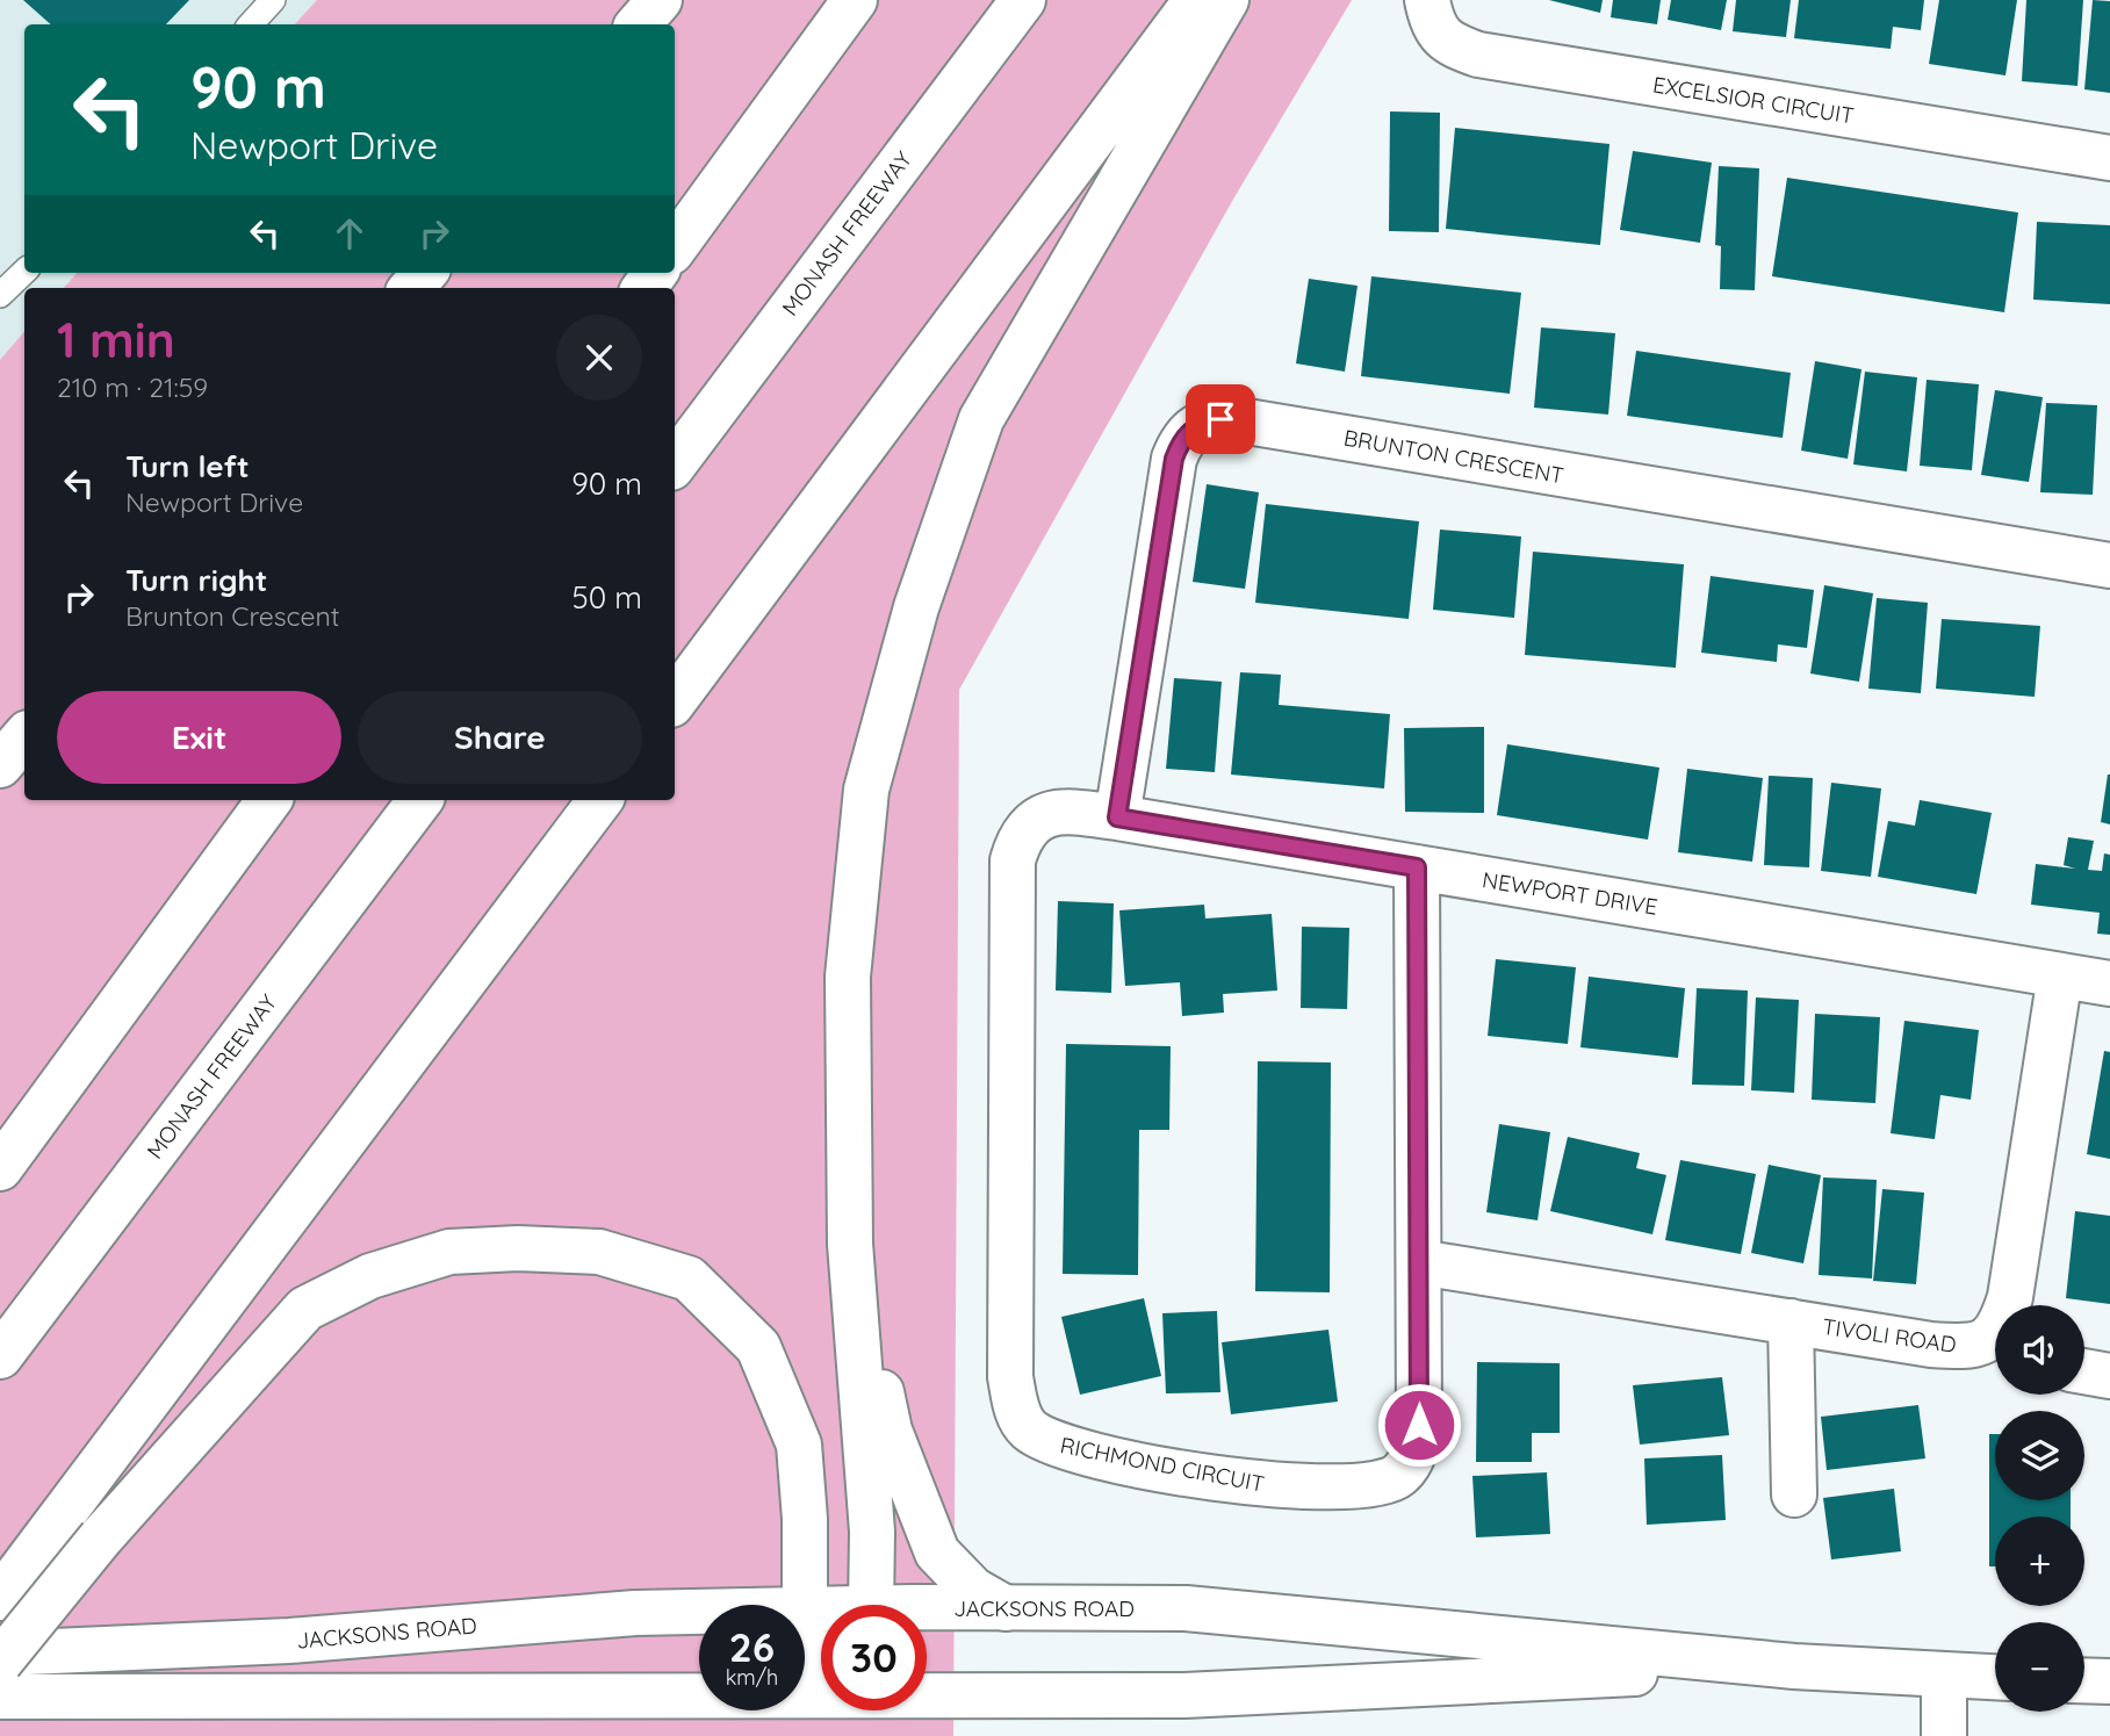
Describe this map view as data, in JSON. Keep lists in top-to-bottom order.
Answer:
{
  "streets": {
    "main road": [
      "EXCELSIOR CIRCUIT",
      "MONASH FREEWAY",
      "BRUNTON CRESCENT",
      "NEWPORT DRIVE",
      "TIVOLI ROAD",
      "RICHMOND CIRCUIT",
      "JACKSONS ROAD"
    ]
  },
  "crossings": [
    ["BRUNTON CRESCENT", "NEWPORT DRIVE"],
    ["NEWPORT DRIVE", "TIVOLI ROAD"],
    ["NEWPORT DRIVE", "RICHMOND CIRCUIT"],
    ["TIVOLI ROAD", "RICHMOND CIRCUIT"]
  ],
  "page": {
    "turn": ["90 m", "Newport Drive"],
    "heading": ["1 min", "210 m · 21:59"],
    "list": [
      {
        "name": "Turn left",
        "note": "Newport Drive",
        "value": "90 m"
      },
      {
        "name": "Turn right",
        "note": "Brunton Crescent",
        "value": "50 m"
      }
    ],
    "buttons": ["Exit", "Share"],
    "map_buttons": ["+", "−"],
    "speed": "26 km/h",
    "limit": "30"
  }
}
